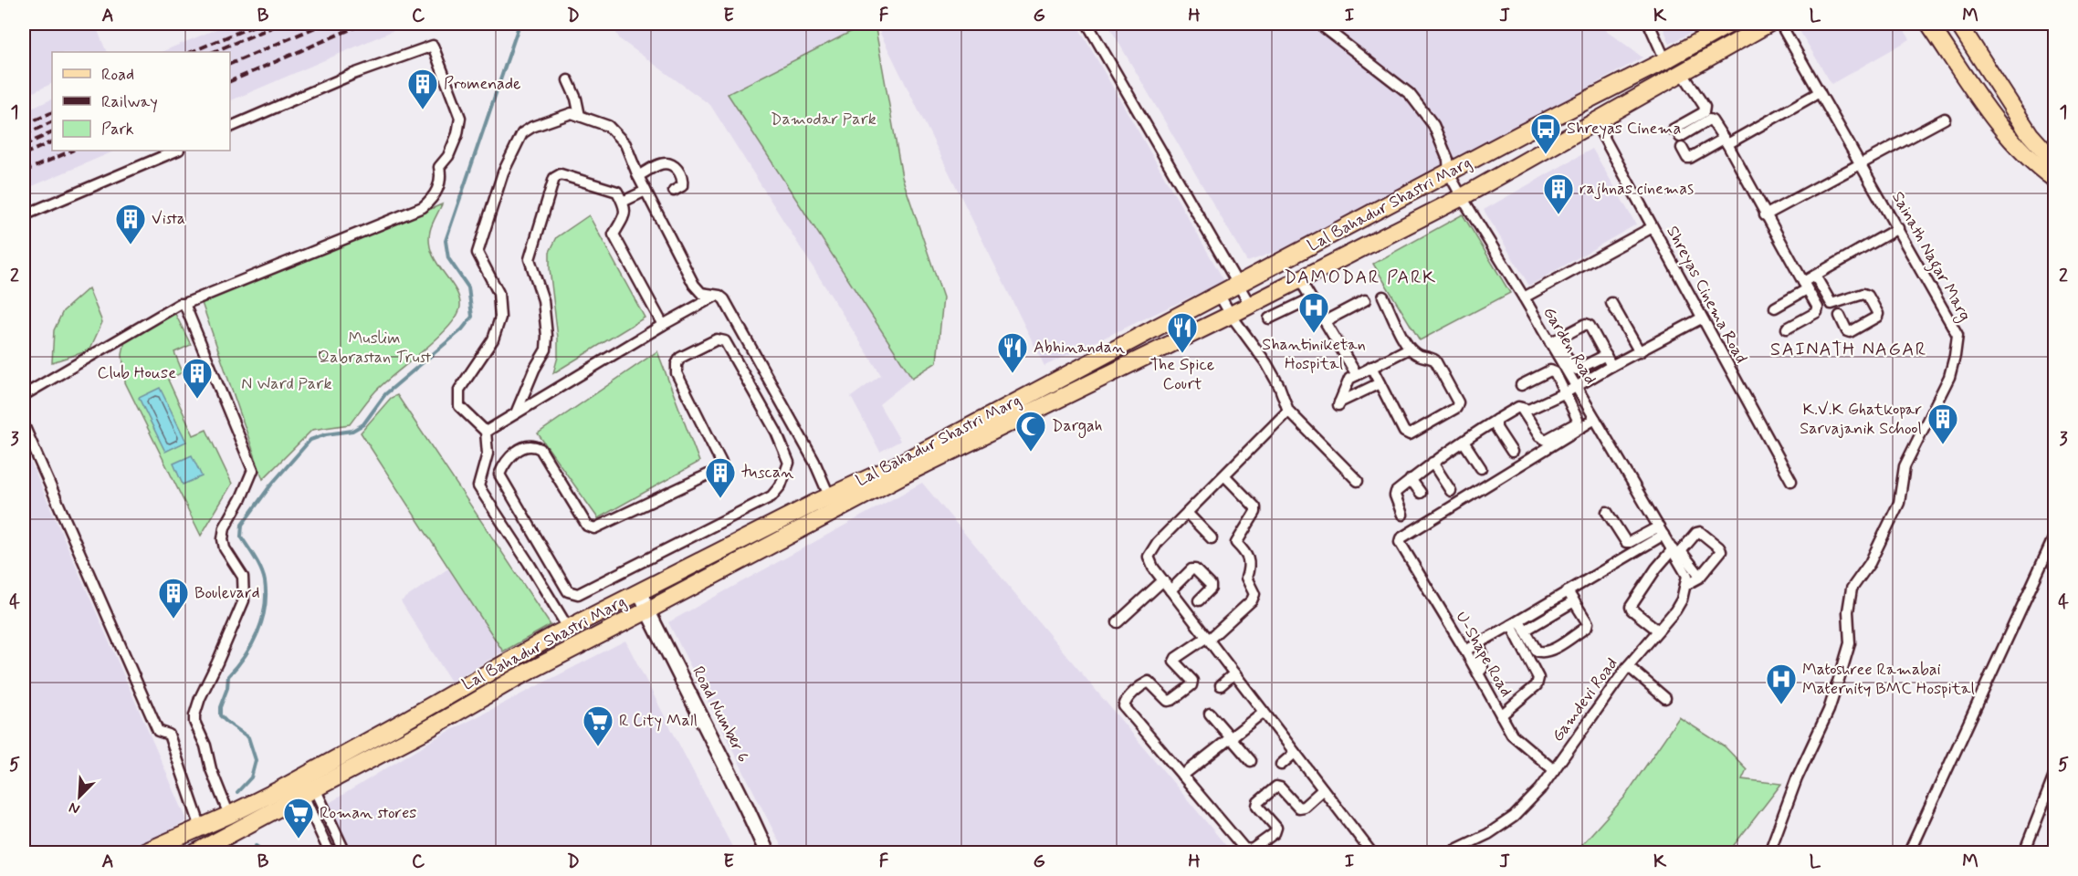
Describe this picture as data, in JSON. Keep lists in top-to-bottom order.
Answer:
{
  "streets": {
    "main road": ["Lal Bahadur Shastri Marg"],
    "street": [
      "Sainath Nagar Marg",
      "Shreyas Cinema Road",
      "Garden Road",
      "U-Shape Road",
      "Gamdevi Road",
      "Road Number 6"
    ]
  },
  "crossings": [
    ["Lal Bahadur Shastri Marg", "Shreyas Cinema Road"],
    ["Lal Bahadur Shastri Marg", "Garden Road"],
    ["Lal Bahadur Shastri Marg", "Road Number 6"],
    ["Garden Road", "U-Shape Road"],
    ["U-Shape Road", "Gamdevi Road"]
  ],
  "districts": ["DAMODAR PARK", "SAINATH NAGAR"],
  "parks": ["Damodar Park", "Muslim Qabrastan Trust", "N Ward Park"],
  "places": {
    "building": [
      "Promenade",
      "rajhnas cinemas",
      "Vista",
      "Club House",
      "K.V.K Ghatkopar Sarvajanik School",
      "tuscan",
      "Boulevard"
    ],
    "bus stop": ["Shreyas Cinema"],
    "hospital": ["Shantiniketan Hospital", "Matoshree Ramabai Maternity BMC Hospital"],
    "restaurant": ["The Spice Court", "Abhinandan"],
    "mosque": ["Dargah"],
    "supermarket": ["R City Mall", "Roman stores"]
  },
  "legend": ["Road", "Railway", "Park"],
  "north": "bottom left",
  "grid": {
    "columns": [
      "A",
      "B",
      "C",
      "D",
      "E",
      "F",
      "G",
      "H",
      "I",
      "J",
      "K",
      "L",
      "M"
    ],
    "rows": [
      "1",
      "2",
      "3",
      "4",
      "5"
    ]
  }
}
